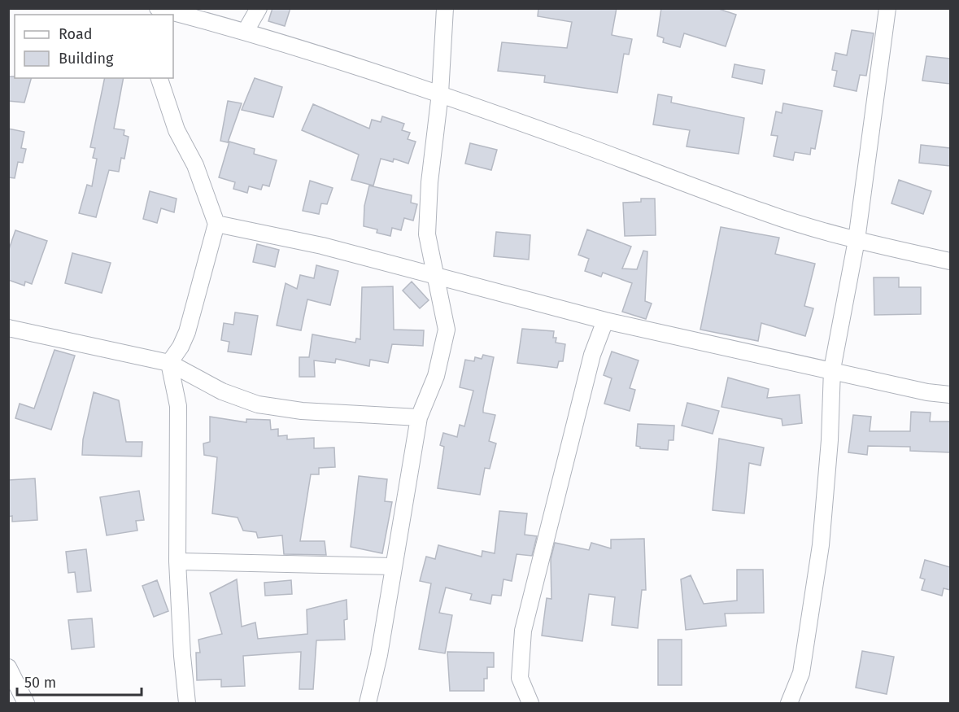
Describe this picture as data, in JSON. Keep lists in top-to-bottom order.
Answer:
{
  "legend": ["Road", "Building"],
  "scale_bar": "50 m"
}
